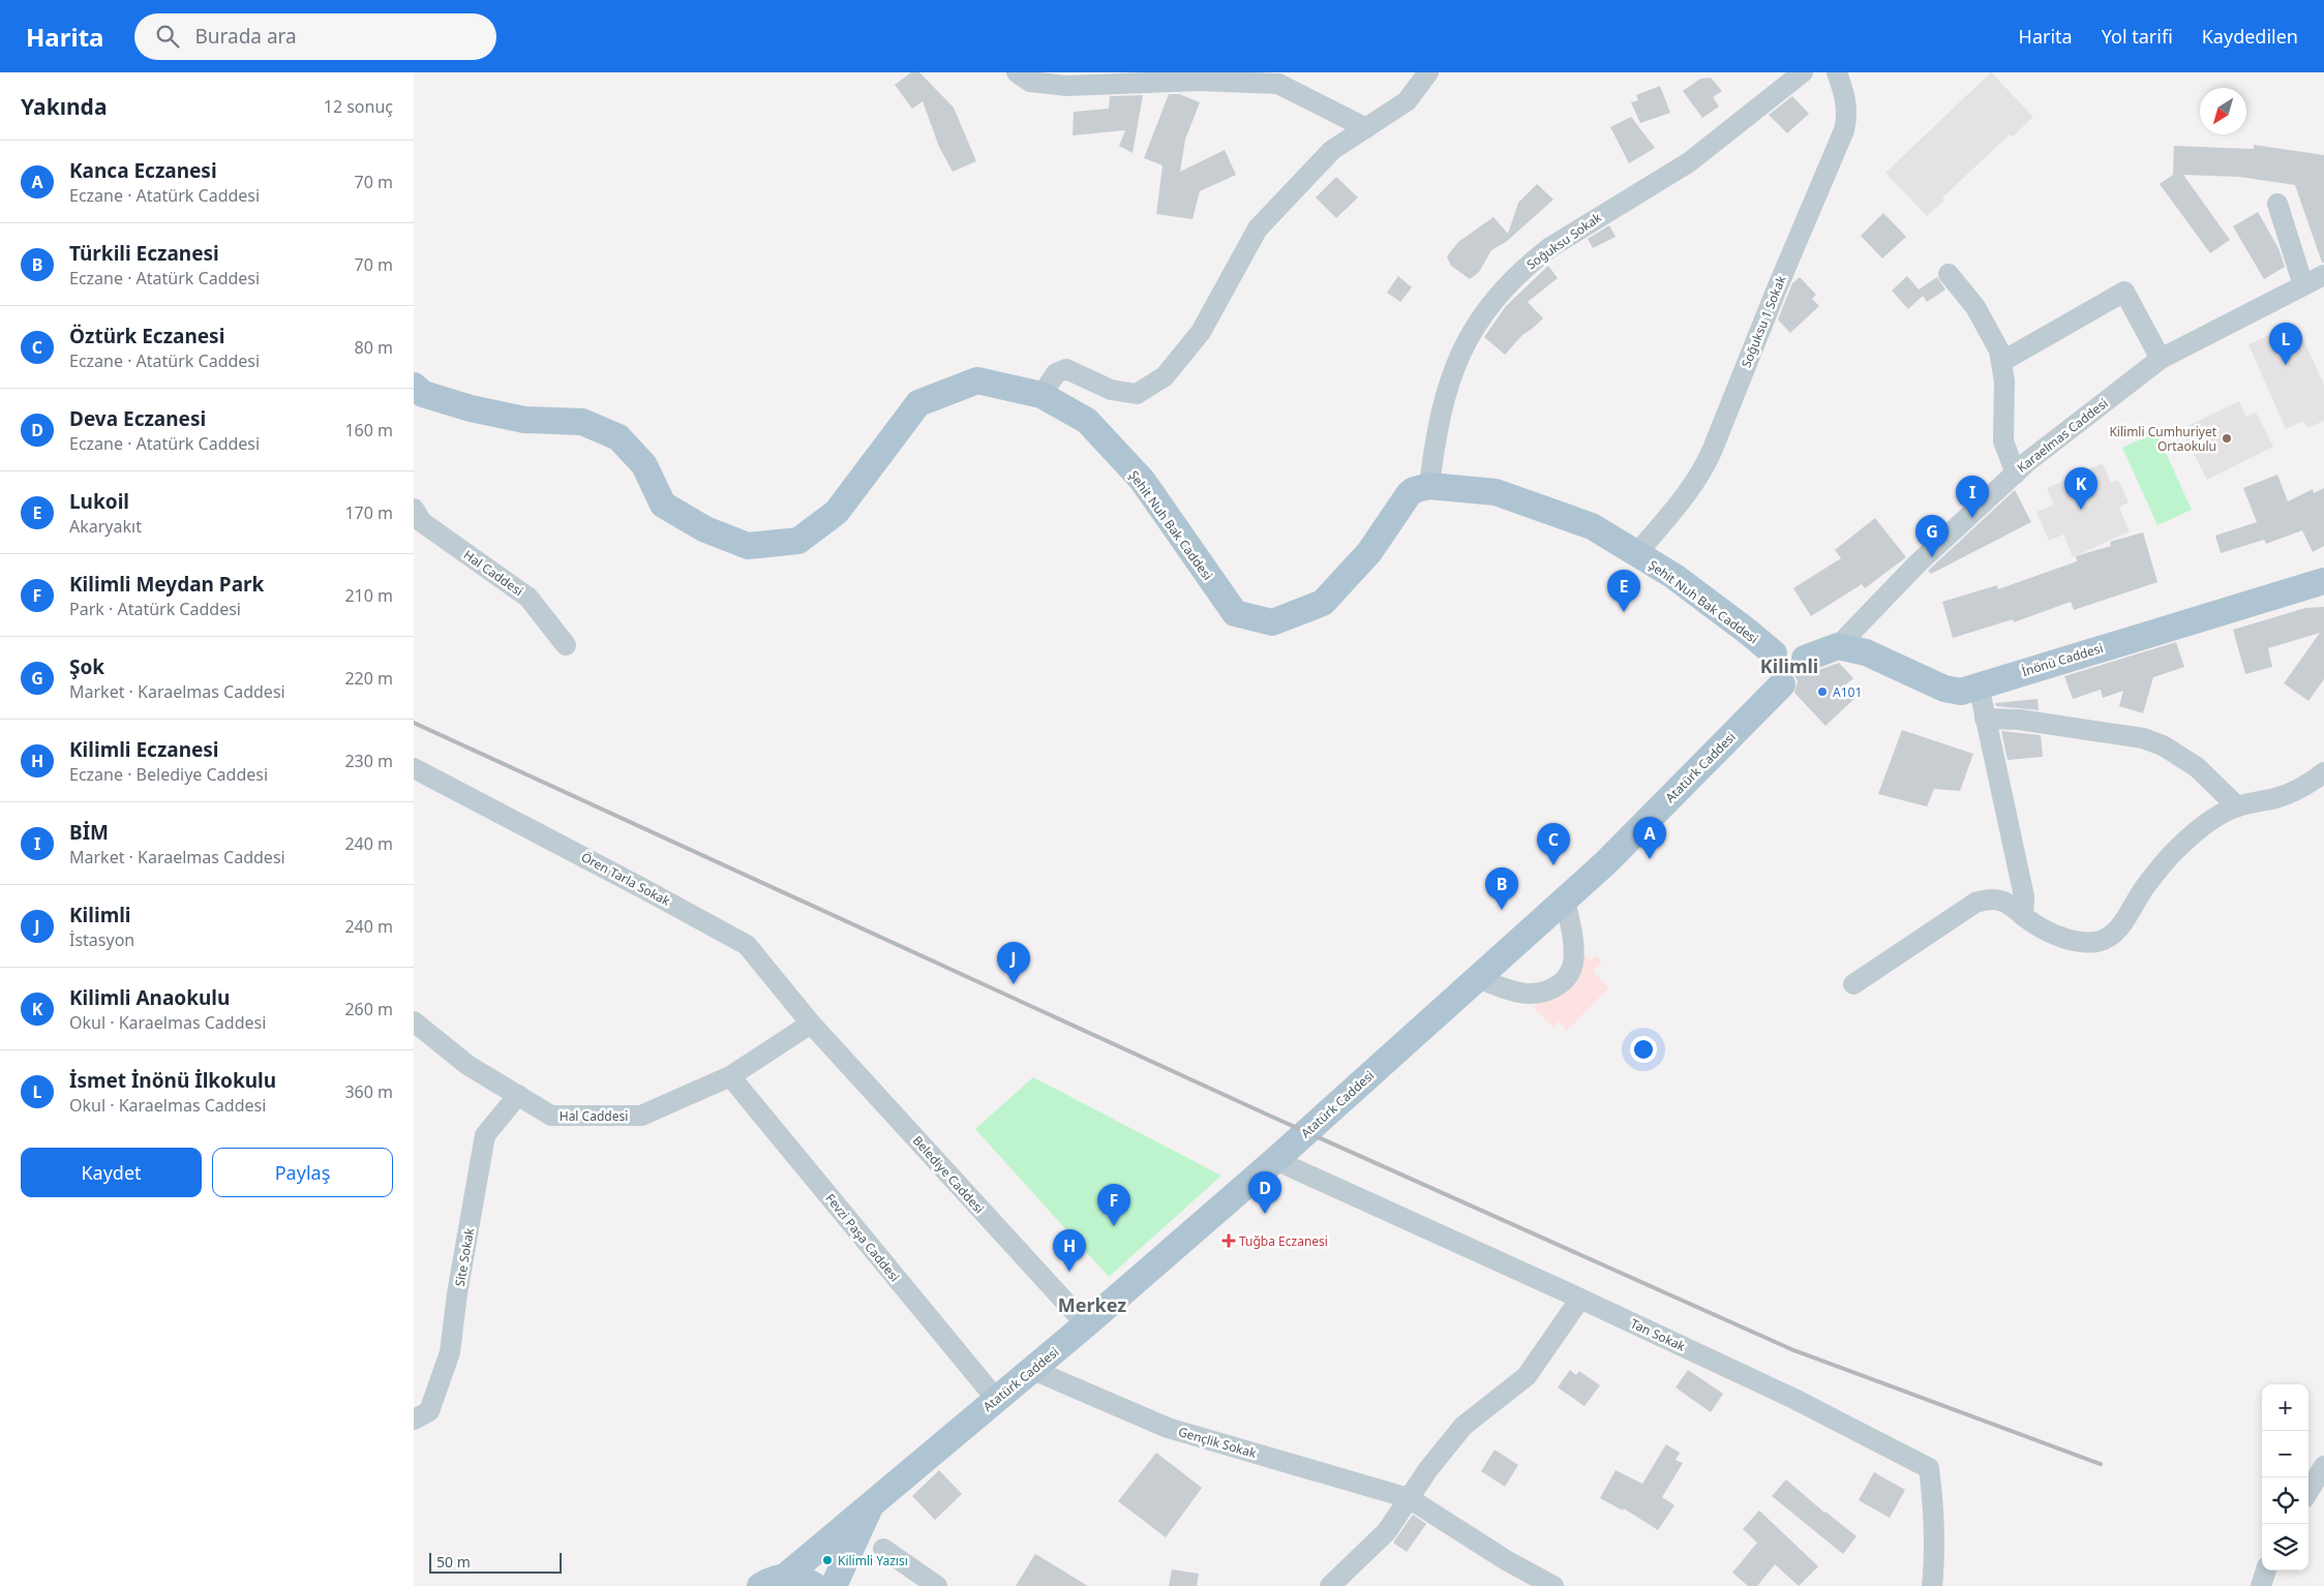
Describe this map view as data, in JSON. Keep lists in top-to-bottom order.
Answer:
{
  "streets": {
    "main road": ["Şehit Nuh Bak Caddesi", "İnönü Caddesi", "Atatürk Caddesi"],
    "street": [
      "Soğuksu Sokak",
      "Soğuksu 1 Sokak",
      "Karaelmas Caddesi",
      "Hal Caddesi",
      "Ören Tarla Sokak",
      "Belediye Caddesi",
      "Fevzi Paşa Caddesi",
      "Site Sokak",
      "Tan Sokak",
      "Gençlik Sokak"
    ]
  },
  "crossings": [
    ["Soğuksu Sokak", "Şehit Nuh Bak Caddesi"],
    ["Soğuksu 1 Sokak", "Şehit Nuh Bak Caddesi"],
    ["Karaelmas Caddesi", "İnönü Caddesi"],
    ["Şehit Nuh Bak Caddesi", "Atatürk Caddesi"],
    ["Hal Caddesi", "Ören Tarla Sokak"],
    ["Hal Caddesi", "Belediye Caddesi"],
    ["Hal Caddesi", "Fevzi Paşa Caddesi"],
    ["Hal Caddesi", "Site Sokak"],
    ["Atatürk Caddesi", "Belediye Caddesi"],
    ["Atatürk Caddesi", "Fevzi Paşa Caddesi"],
    ["Atatürk Caddesi", "Tan Sokak"],
    ["Atatürk Caddesi", "Gençlik Sokak"],
    ["Ören Tarla Sokak", "Belediye Caddesi"]
  ],
  "districts": ["Kilimli", "Merkez"],
  "places": {
    "other": ["Kilimli Cumhuriyet Ortaokulu", "A101", "Kilimli Yazısı"],
    "health": ["Tuğba Eczanesi"]
  },
  "scale_bar": "50 m",
  "north": "bottom left",
  "page": {
    "header": "Harita",
    "search": "Burada ara",
    "nav": ["Harita", "Yol tarifi", "Kaydedilen"],
    "heading": ["Yakında", "12 sonuç"],
    "list": [
      {
        "mark": "A",
        "name": "Kanca Eczanesi",
        "note": "Eczane · Atatürk Caddesi",
        "value": "70 m"
      },
      {
        "mark": "B",
        "name": "Türkili Eczanesi",
        "note": "Eczane · Atatürk Caddesi",
        "value": "70 m"
      },
      {
        "mark": "C",
        "name": "Öztürk Eczanesi",
        "note": "Eczane · Atatürk Caddesi",
        "value": "80 m"
      },
      {
        "mark": "D",
        "name": "Deva Eczanesi",
        "note": "Eczane · Atatürk Caddesi",
        "value": "160 m"
      },
      {
        "mark": "E",
        "name": "Lukoil",
        "note": "Akaryakıt",
        "value": "170 m"
      },
      {
        "mark": "F",
        "name": "Kilimli Meydan Park",
        "note": "Park · Atatürk Caddesi",
        "value": "210 m"
      },
      {
        "mark": "G",
        "name": "Şok",
        "note": "Market · Karaelmas Caddesi",
        "value": "220 m"
      },
      {
        "mark": "H",
        "name": "Kilimli Eczanesi",
        "note": "Eczane · Belediye Caddesi",
        "value": "230 m"
      },
      {
        "mark": "I",
        "name": "BİM",
        "note": "Market · Karaelmas Caddesi",
        "value": "240 m"
      },
      {
        "mark": "J",
        "name": "Kilimli",
        "note": "İstasyon",
        "value": "240 m"
      },
      {
        "mark": "K",
        "name": "Kilimli Anaokulu",
        "note": "Okul · Karaelmas Caddesi",
        "value": "260 m"
      },
      {
        "mark": "L",
        "name": "İsmet İnönü İlkokulu",
        "note": "Okul · Karaelmas Caddesi",
        "value": "360 m"
      }
    ],
    "pins": [
      "L",
      "K",
      "I",
      "G",
      "E",
      "A",
      "C",
      "B",
      "J",
      "D",
      "F",
      "H"
    ],
    "buttons": ["Kaydet", "Paylaş"],
    "map_buttons": ["+", "−"],
    "scale": "50 m"
  }
}
